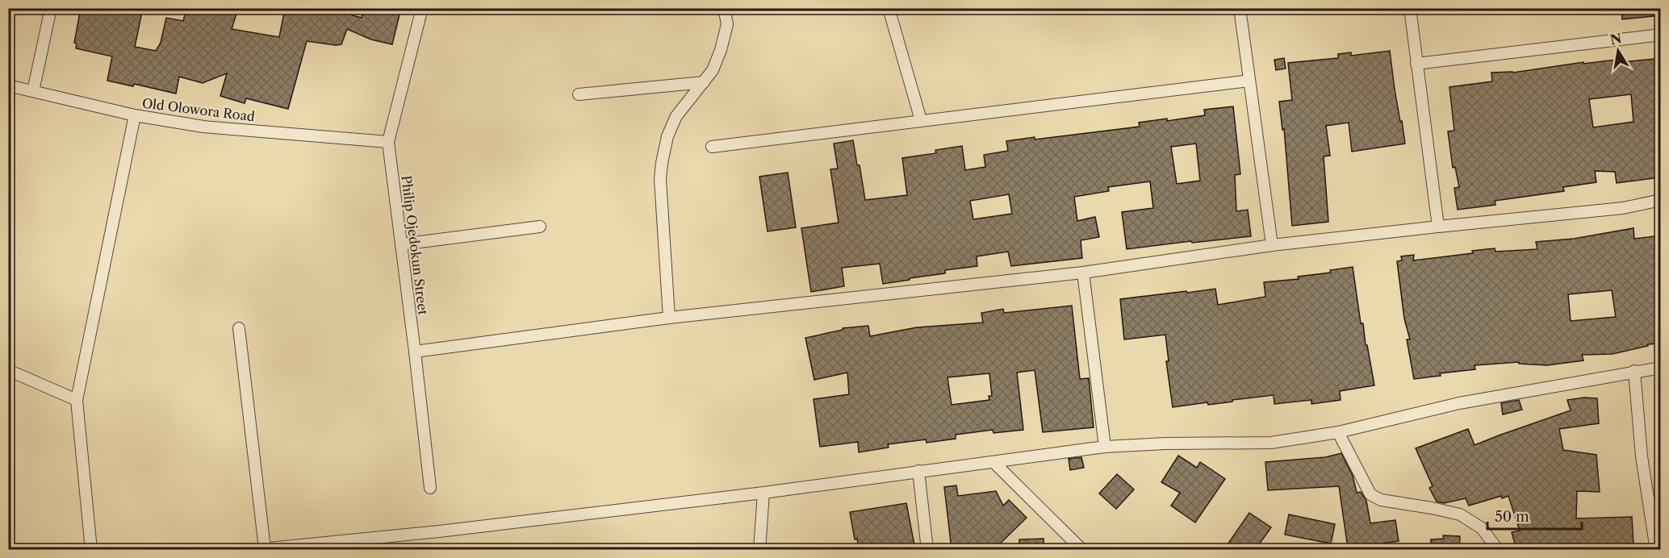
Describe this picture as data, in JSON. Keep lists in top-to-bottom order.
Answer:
{
  "streets": {
    "street": ["Old Olowora Road", "Philip Ojedokun Street"]
  },
  "crossings": [
    ["Old Olowora Road", "Philip Ojedokun Street"]
  ],
  "scale_bar": "50 m",
  "north": "top"
}
